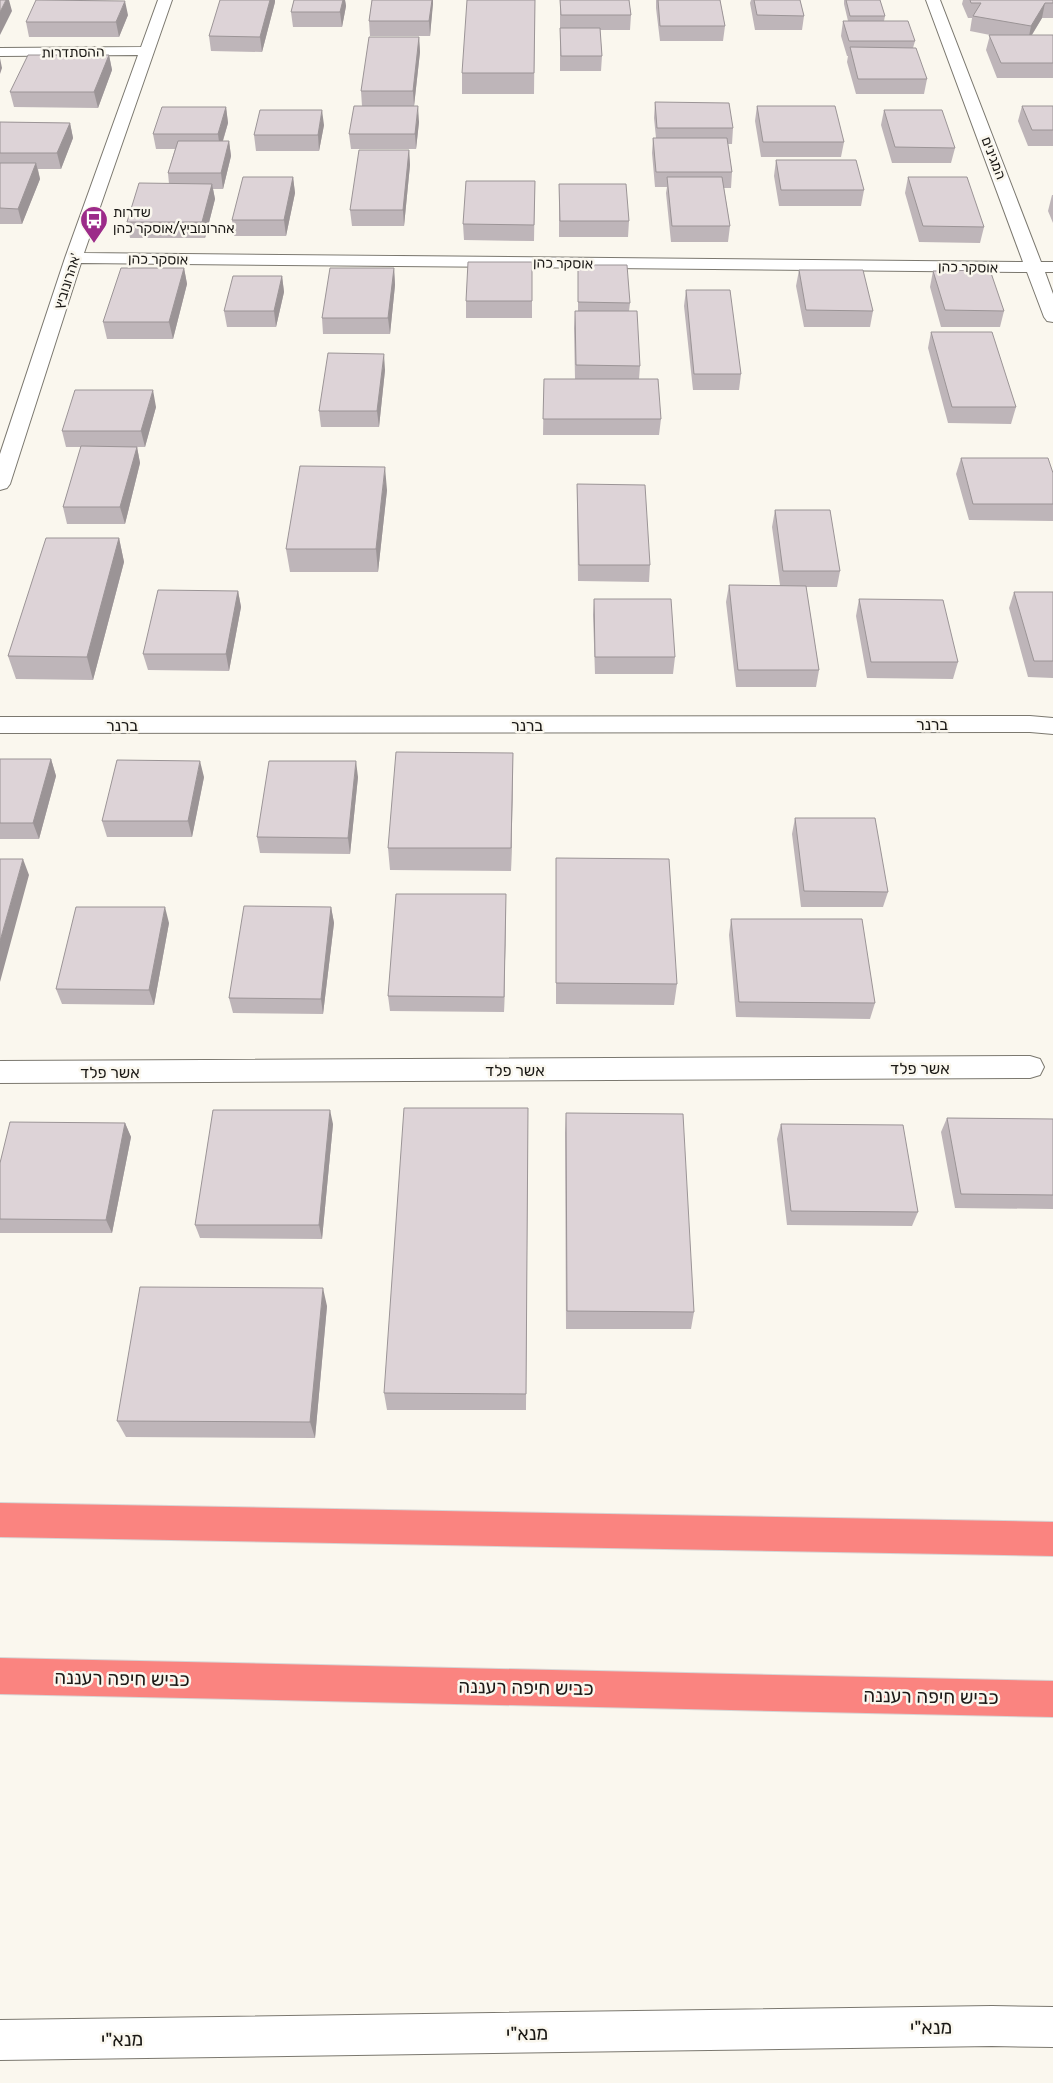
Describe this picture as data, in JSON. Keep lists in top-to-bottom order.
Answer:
{
  "streets": {
    "highway": ["כביש חיפה רעננה"],
    "street": [
      "ההסתדרות",
      "המגינים",
      "אוסקר כהן",
      "אהרונוביץ'",
      "ברנר",
      "אשר פלד",
      "מנא\"י"
    ]
  },
  "crossings": [
    ["ההסתדרות", "אהרונוביץ'"],
    ["המגינים", "אוסקר כהן"],
    ["אוסקר כהן", "אהרונוביץ'"]
  ],
  "places": {
    "bus stop": ["שדרות אהרונוביץ/אוסקר כהן"]
  }
}
